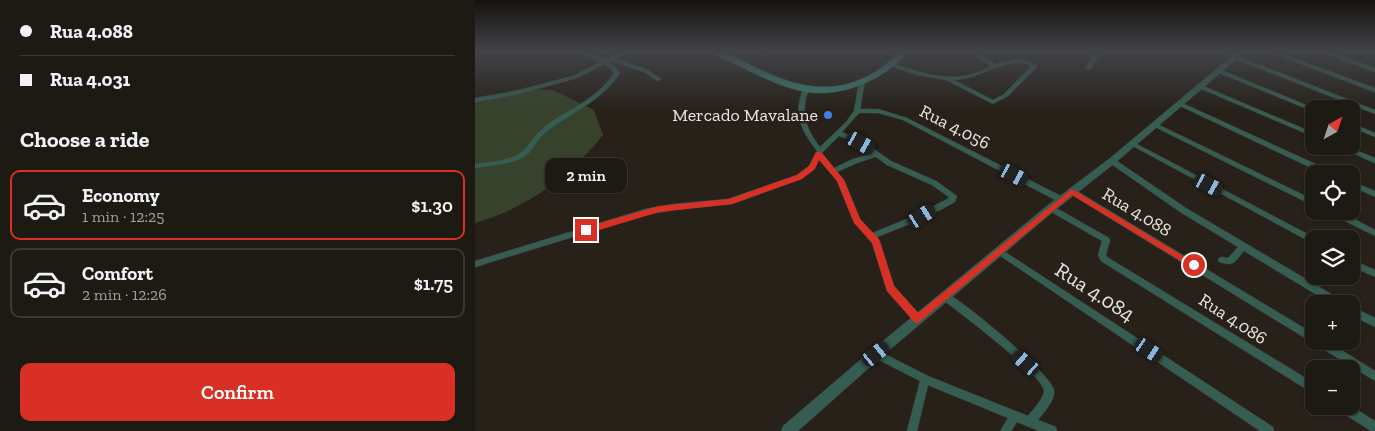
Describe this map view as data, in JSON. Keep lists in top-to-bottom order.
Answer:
{
  "streets": {
    "street": [
      "Rua 4.056",
      "Rua 4.088",
      "Rua 4.084",
      "Rua 4.086"
    ]
  },
  "places": ["Mercado Mavalane"],
  "north": "top right",
  "page": {
    "banner": ["Rua 4.088", "Rua 4.031"],
    "map_buttons": ["+", "−"],
    "heading": "Choose a ride",
    "bubble": "2 min",
    "list": [
      {
        "name": "Economy",
        "note": "1 min · 12:25",
        "value": "$1.30"
      },
      {
        "name": "Comfort",
        "note": "2 min · 12:26",
        "value": "$1.75"
      }
    ],
    "buttons": "Confirm"
  }
}
